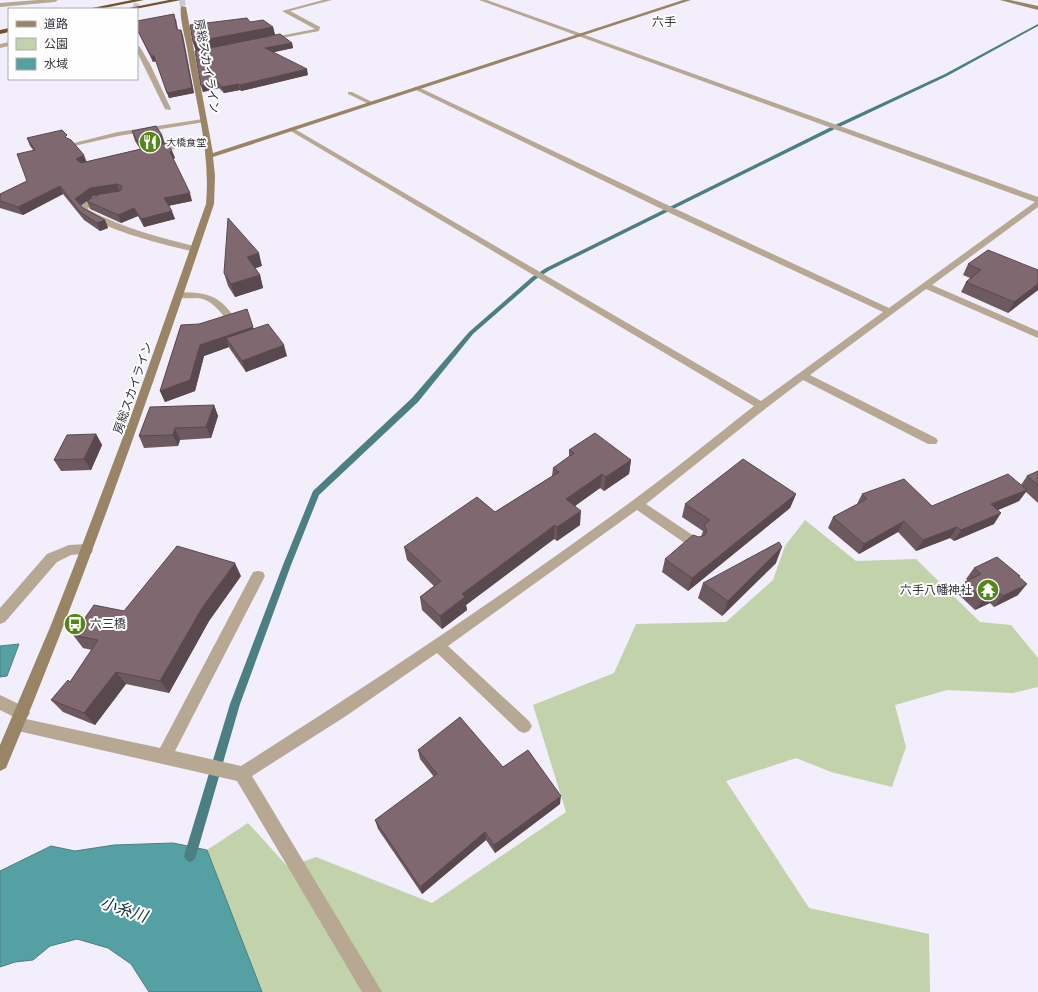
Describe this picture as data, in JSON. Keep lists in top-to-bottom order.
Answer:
{
  "streets": {
    "main road": ["房総スカイライン"]
  },
  "districts": ["六手"],
  "water": ["小糸川"],
  "places": {
    "restaurant": ["大橋食堂"],
    "temple": ["六手八幡神社"],
    "bus stop": ["六三橋"]
  },
  "legend": ["道路", "公園", "水域"]
}
